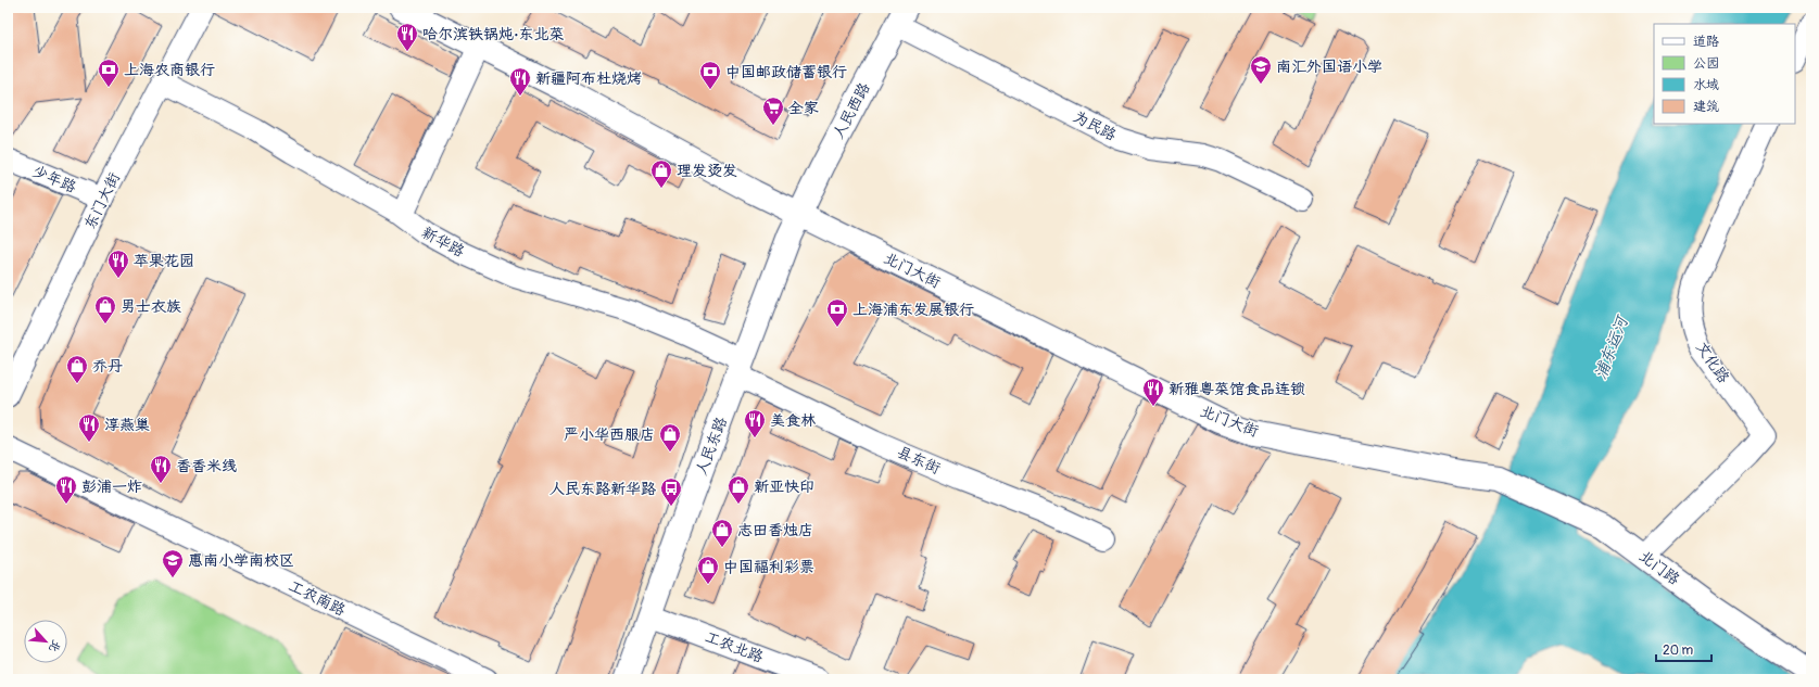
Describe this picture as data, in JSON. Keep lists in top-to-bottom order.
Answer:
{
  "streets": {
    "street": [
      "人民西路",
      "为民路",
      "少年路",
      "东门大街",
      "新华路",
      "北门大街",
      "文化路",
      "人民东路",
      "县东街",
      "北门路",
      "工农南路",
      "工农北路"
    ]
  },
  "crossings": [
    ["人民西路", "为民路"],
    ["人民西路", "北门大街"],
    ["人民西路", "人民东路"],
    ["少年路", "东门大街"],
    ["东门大街", "新华路"],
    ["新华路", "人民东路"],
    ["新华路", "县东街"],
    ["北门大街", "人民东路"],
    ["北门大街", "北门路"],
    ["文化路", "北门路"],
    ["人民东路", "县东街"],
    ["人民东路", "工农北路"]
  ],
  "water": ["浦东运河"],
  "places": {
    "restaurant": [
      "哈尔滨铁锅炖·东北菜",
      "新疆阿布杜烧烤",
      "苹果花园",
      "新雅粤菜馆食品连锁",
      "美食林",
      "淳燕巢",
      "香香米线",
      "彭浦一炸"
    ],
    "school or university": ["南汇外国语小学", "惠南小学南校区"],
    "bank": ["上海农商银行", "中国邮政储蓄银行", "上海浦东发展银行"],
    "supermarket": ["全家"],
    "shop": [
      "理发烫发",
      "男士衣族",
      "乔丹",
      "严小华西服店",
      "新亚快印",
      "志田香烛店",
      "中国福利彩票"
    ],
    "bus stop": ["人民东路新华路"]
  },
  "legend": [
    "道路",
    "公园",
    "水域",
    "建筑"
  ],
  "scale_bar": "20 m",
  "north": "bottom right"
}
